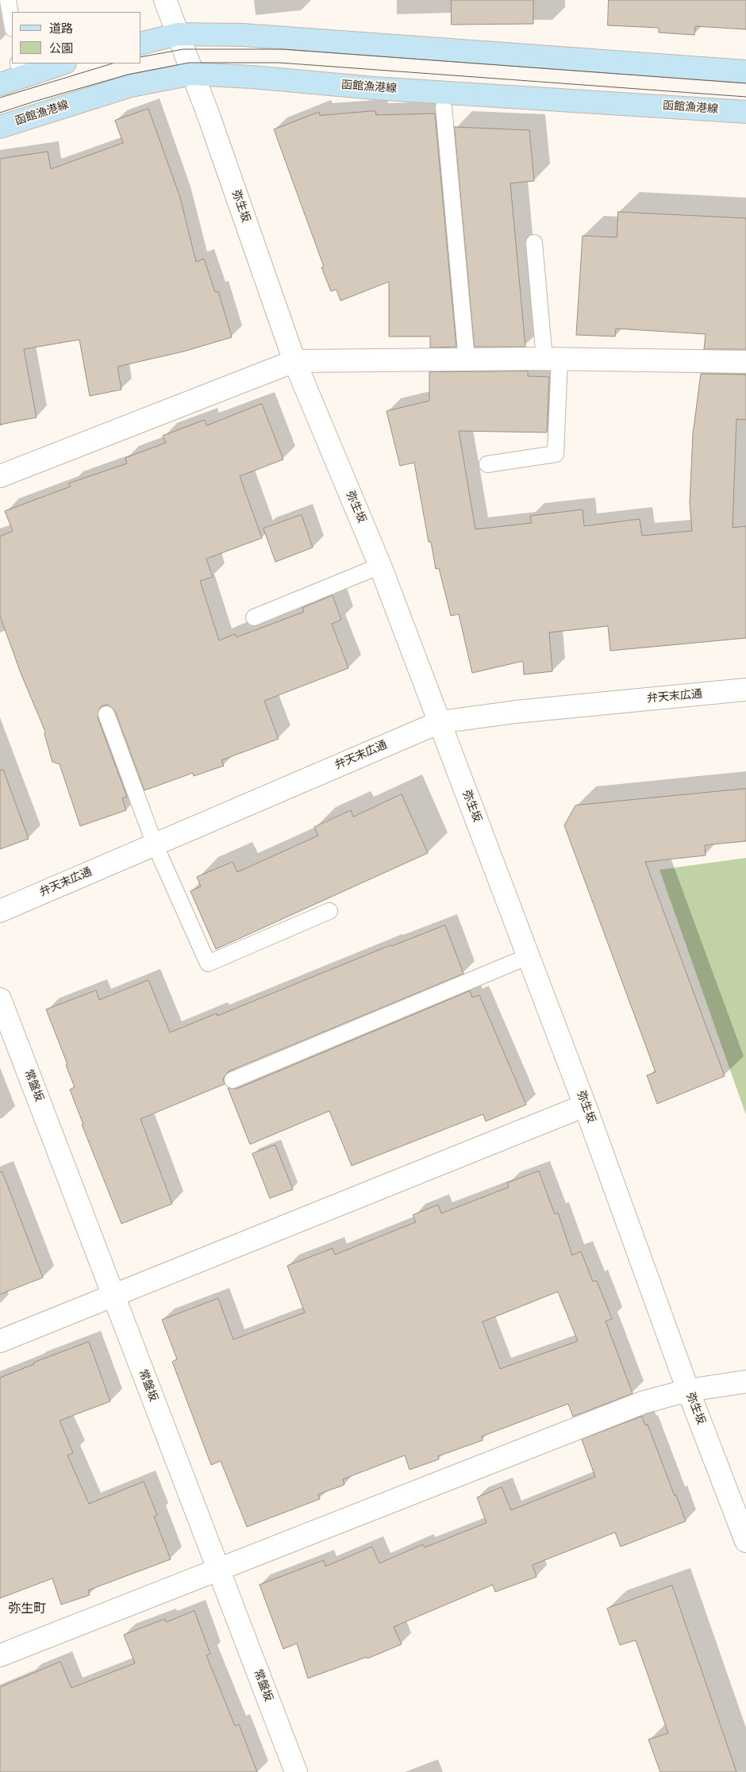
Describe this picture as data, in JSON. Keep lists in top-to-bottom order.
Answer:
{
  "streets": {
    "main road": ["函館漁港線"],
    "street": ["弥生坂", "弁天末広通", "常盤坂"]
  },
  "crossings": [
    ["函館漁港線", "弥生坂"],
    ["弥生坂", "弁天末広通"]
  ],
  "districts": ["弥生町"],
  "legend": ["道路", "公園"]
}
